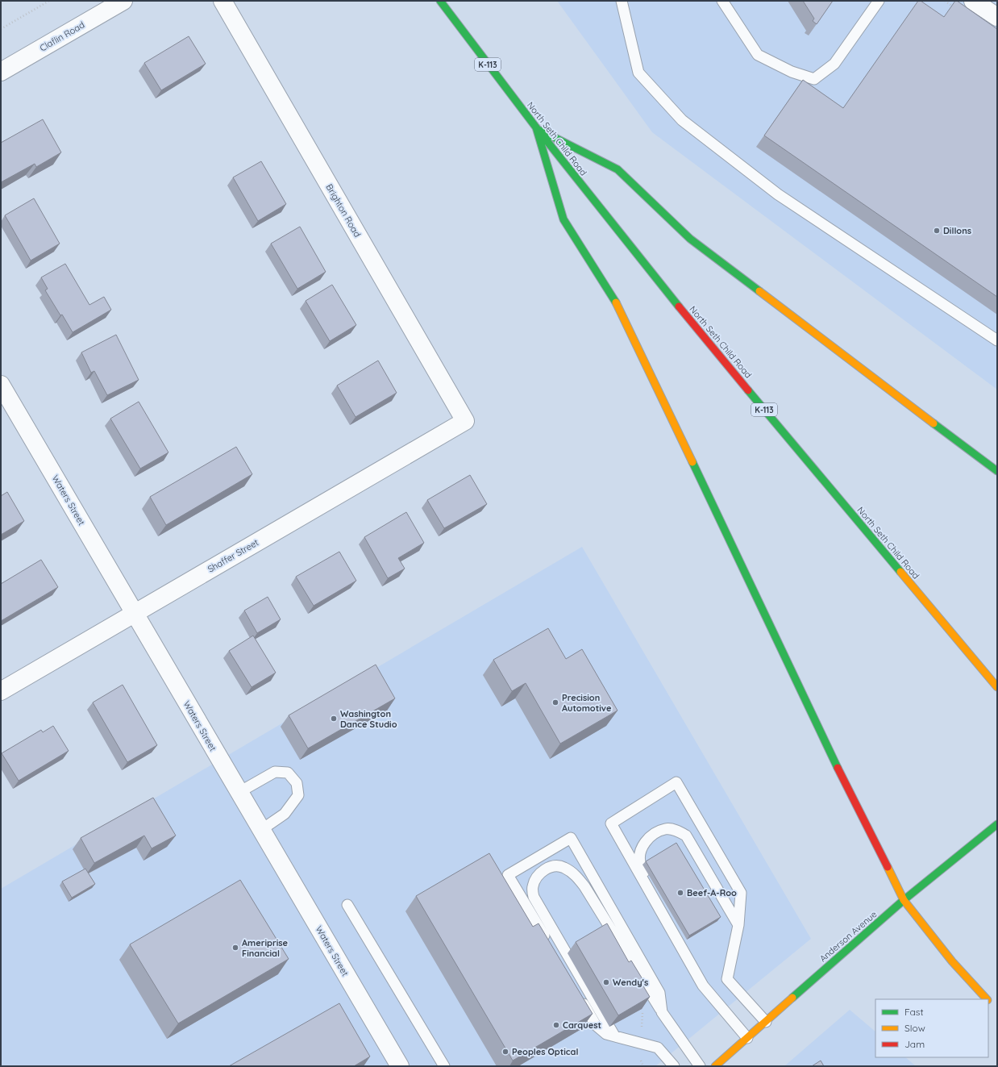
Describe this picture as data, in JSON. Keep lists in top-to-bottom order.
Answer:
{
  "streets": {
    "main road": ["K-113", "North Seth Child Road", "Anderson Avenue"],
    "street": [
      "Claflin Road",
      "Brighton Road",
      "Waters Street",
      "Shaffer Street"
    ]
  },
  "crossings": [
    ["Brighton Road", "Shaffer Street"],
    ["Waters Street", "Shaffer Street"]
  ],
  "places": [
    "Dillons",
    "Precision Automotive",
    "Washington Dance Studio",
    "Beef-A-Roo",
    "Ameriprise Financial",
    "Wendy's",
    "Carquest",
    "Peoples Optical"
  ],
  "legend": ["Fast", "Slow", "Jam"]
}
